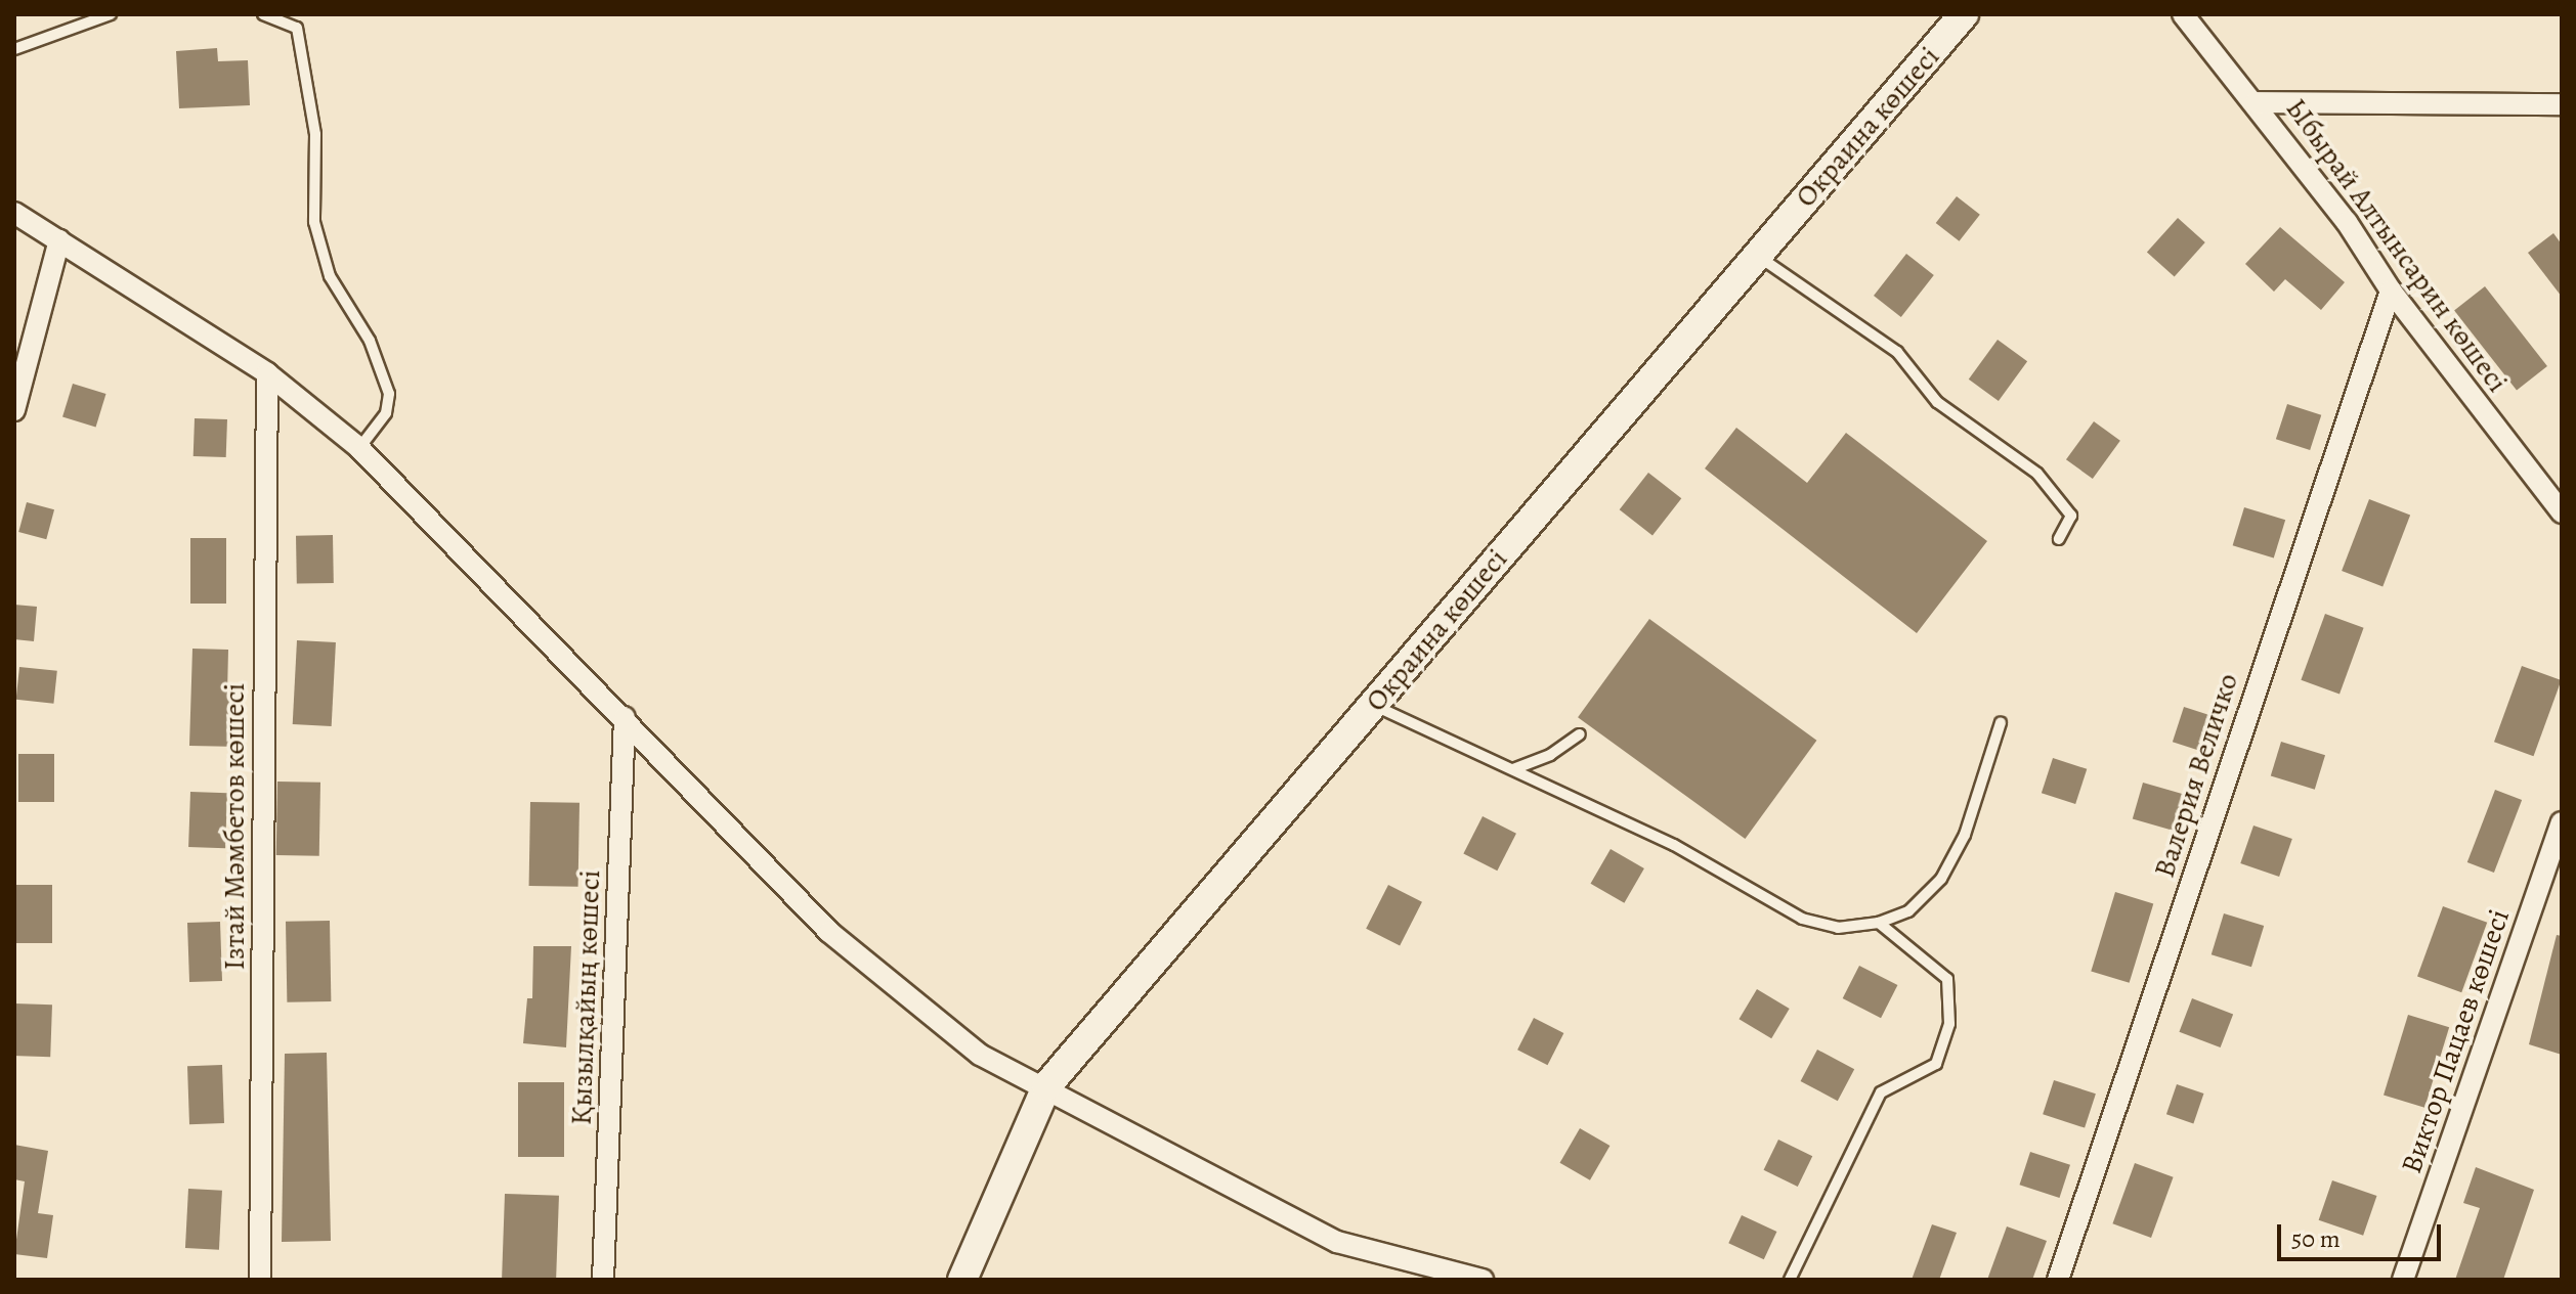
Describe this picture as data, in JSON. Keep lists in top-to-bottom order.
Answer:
{
  "streets": {
    "street": [
      "Окраина көшесі",
      "Ыбырай Алтынсарин көшесі",
      "Валерия Величко",
      "Ізтай Мәмбетов көшесі",
      "Қызылқайың көшесі",
      "Виктор Пацаев көшесі"
    ]
  },
  "crossings": [
    ["Ыбырай Алтынсарин көшесі", "Валерия Величко"]
  ],
  "scale_bar": "50 m"
}
